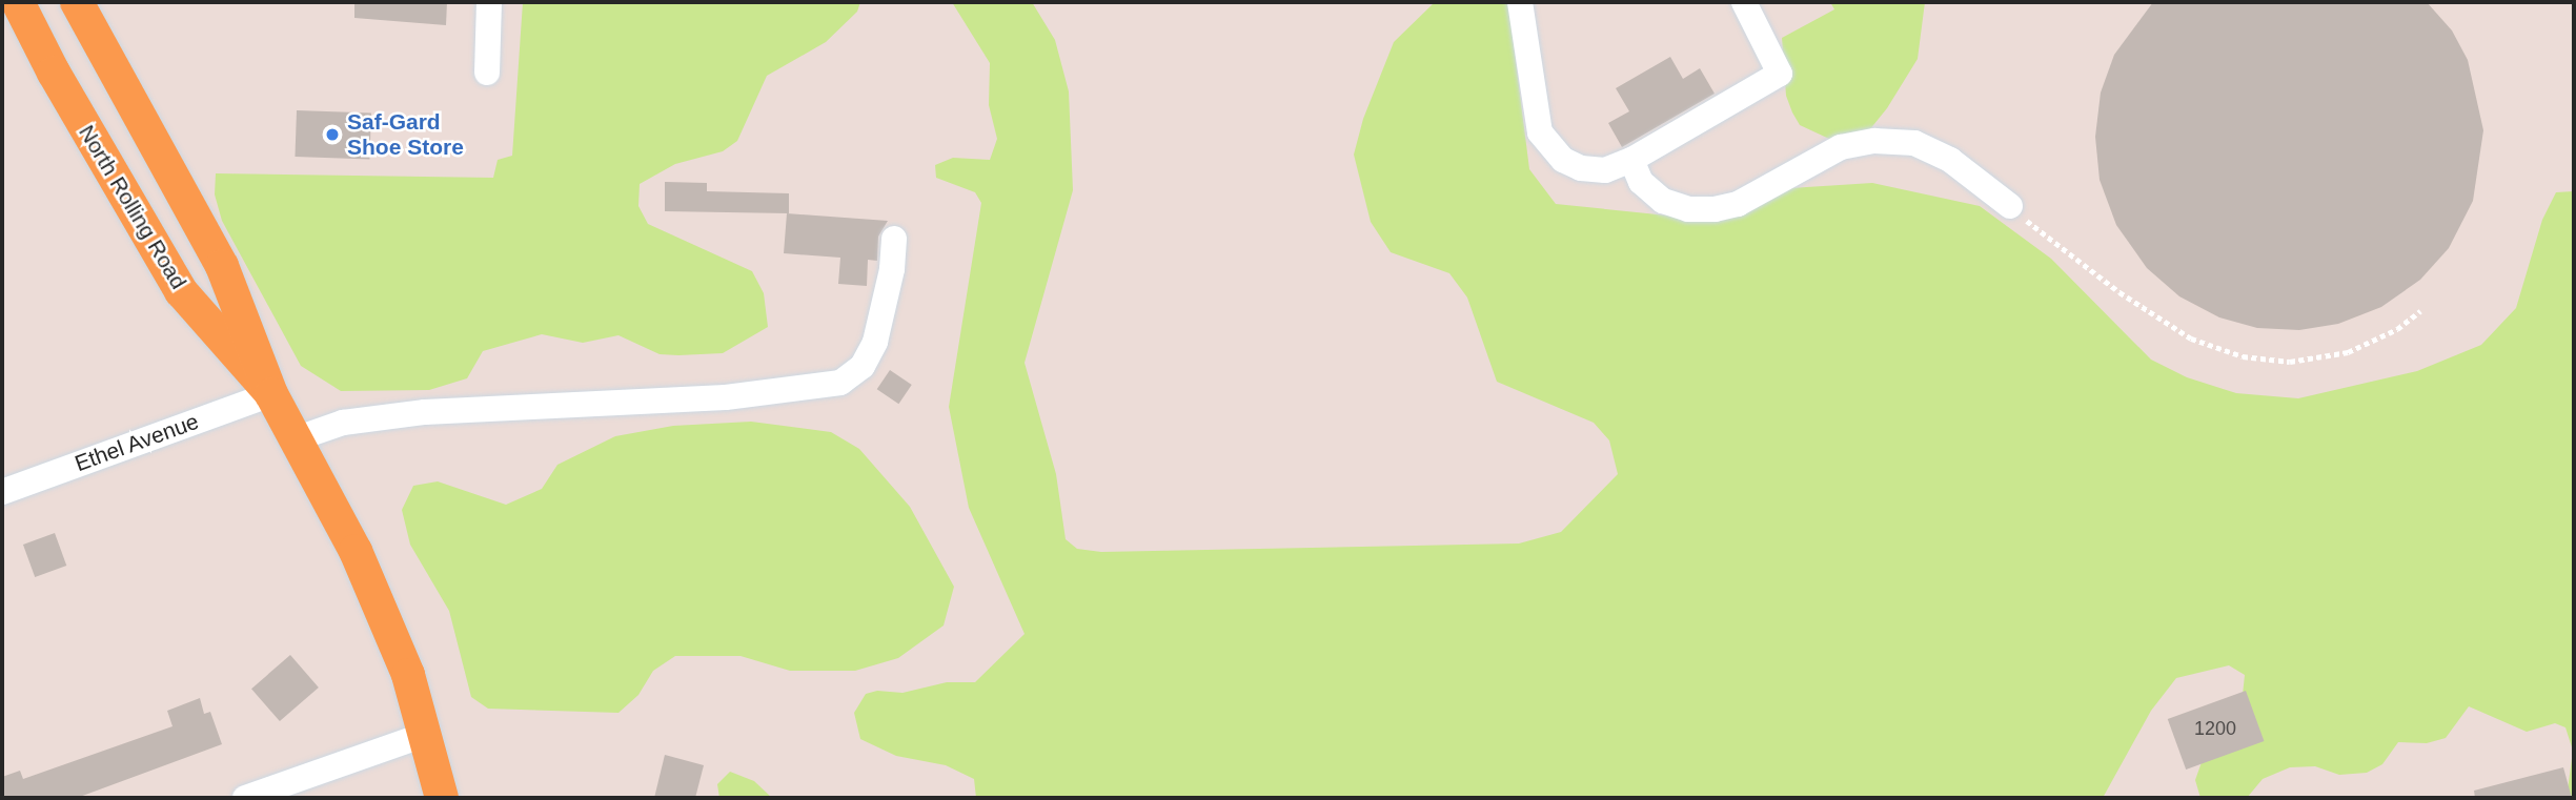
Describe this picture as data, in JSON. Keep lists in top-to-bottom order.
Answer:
{
  "streets": {
    "main road": ["North Rolling Road"],
    "street": ["Ethel Avenue"]
  },
  "crossings": [
    ["North Rolling Road", "Ethel Avenue"]
  ],
  "places": ["Saf-Gard Shoe Store"],
  "house_numbers": ["1200"]
}
